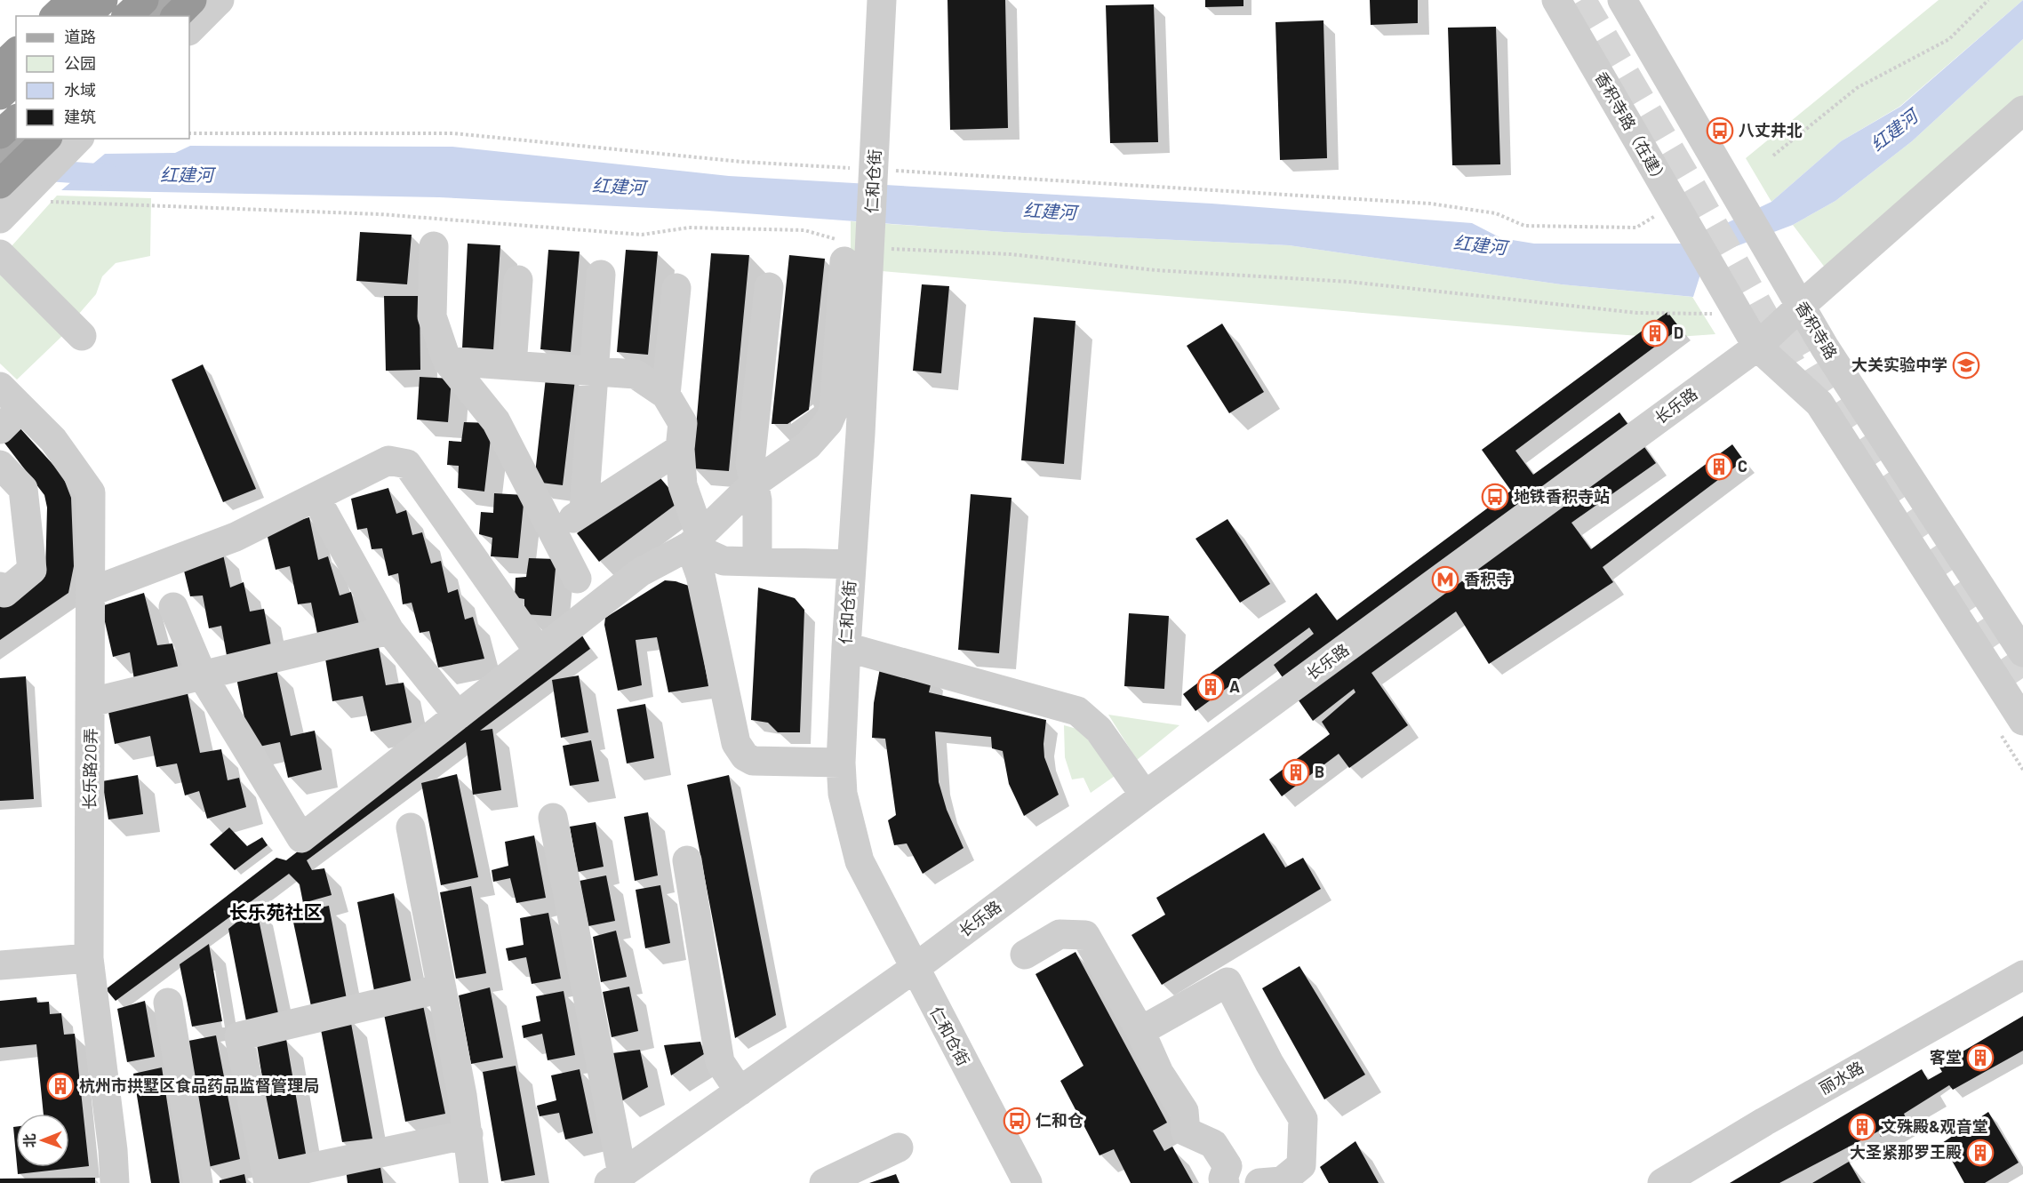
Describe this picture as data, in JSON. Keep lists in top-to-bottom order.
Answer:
{
  "streets": {
    "street": [
      "香积寺路（在建）",
      "仁和仓街",
      "香积寺路",
      "长乐路",
      "长乐路20弄",
      "丽水路"
    ]
  },
  "crossings": [
    ["仁和仓街", "长乐路"],
    ["香积寺路", "长乐路"]
  ],
  "districts": ["长乐苑社区"],
  "water": ["红建河"],
  "places": {
    "bus stop": ["八丈井北", "地铁香积寺站", "仁和仓"],
    "building": [
      "D",
      "C",
      "A",
      "B",
      "客堂",
      "杭州市拱墅区食品药品监督管理局",
      "文殊殿&观音堂",
      "大圣紧那罗王殿"
    ],
    "school or university": ["大关实验中学"],
    "metro station": ["香积寺"]
  },
  "legend": [
    "道路",
    "公园",
    "水域",
    "建筑"
  ],
  "north": "left"
}
